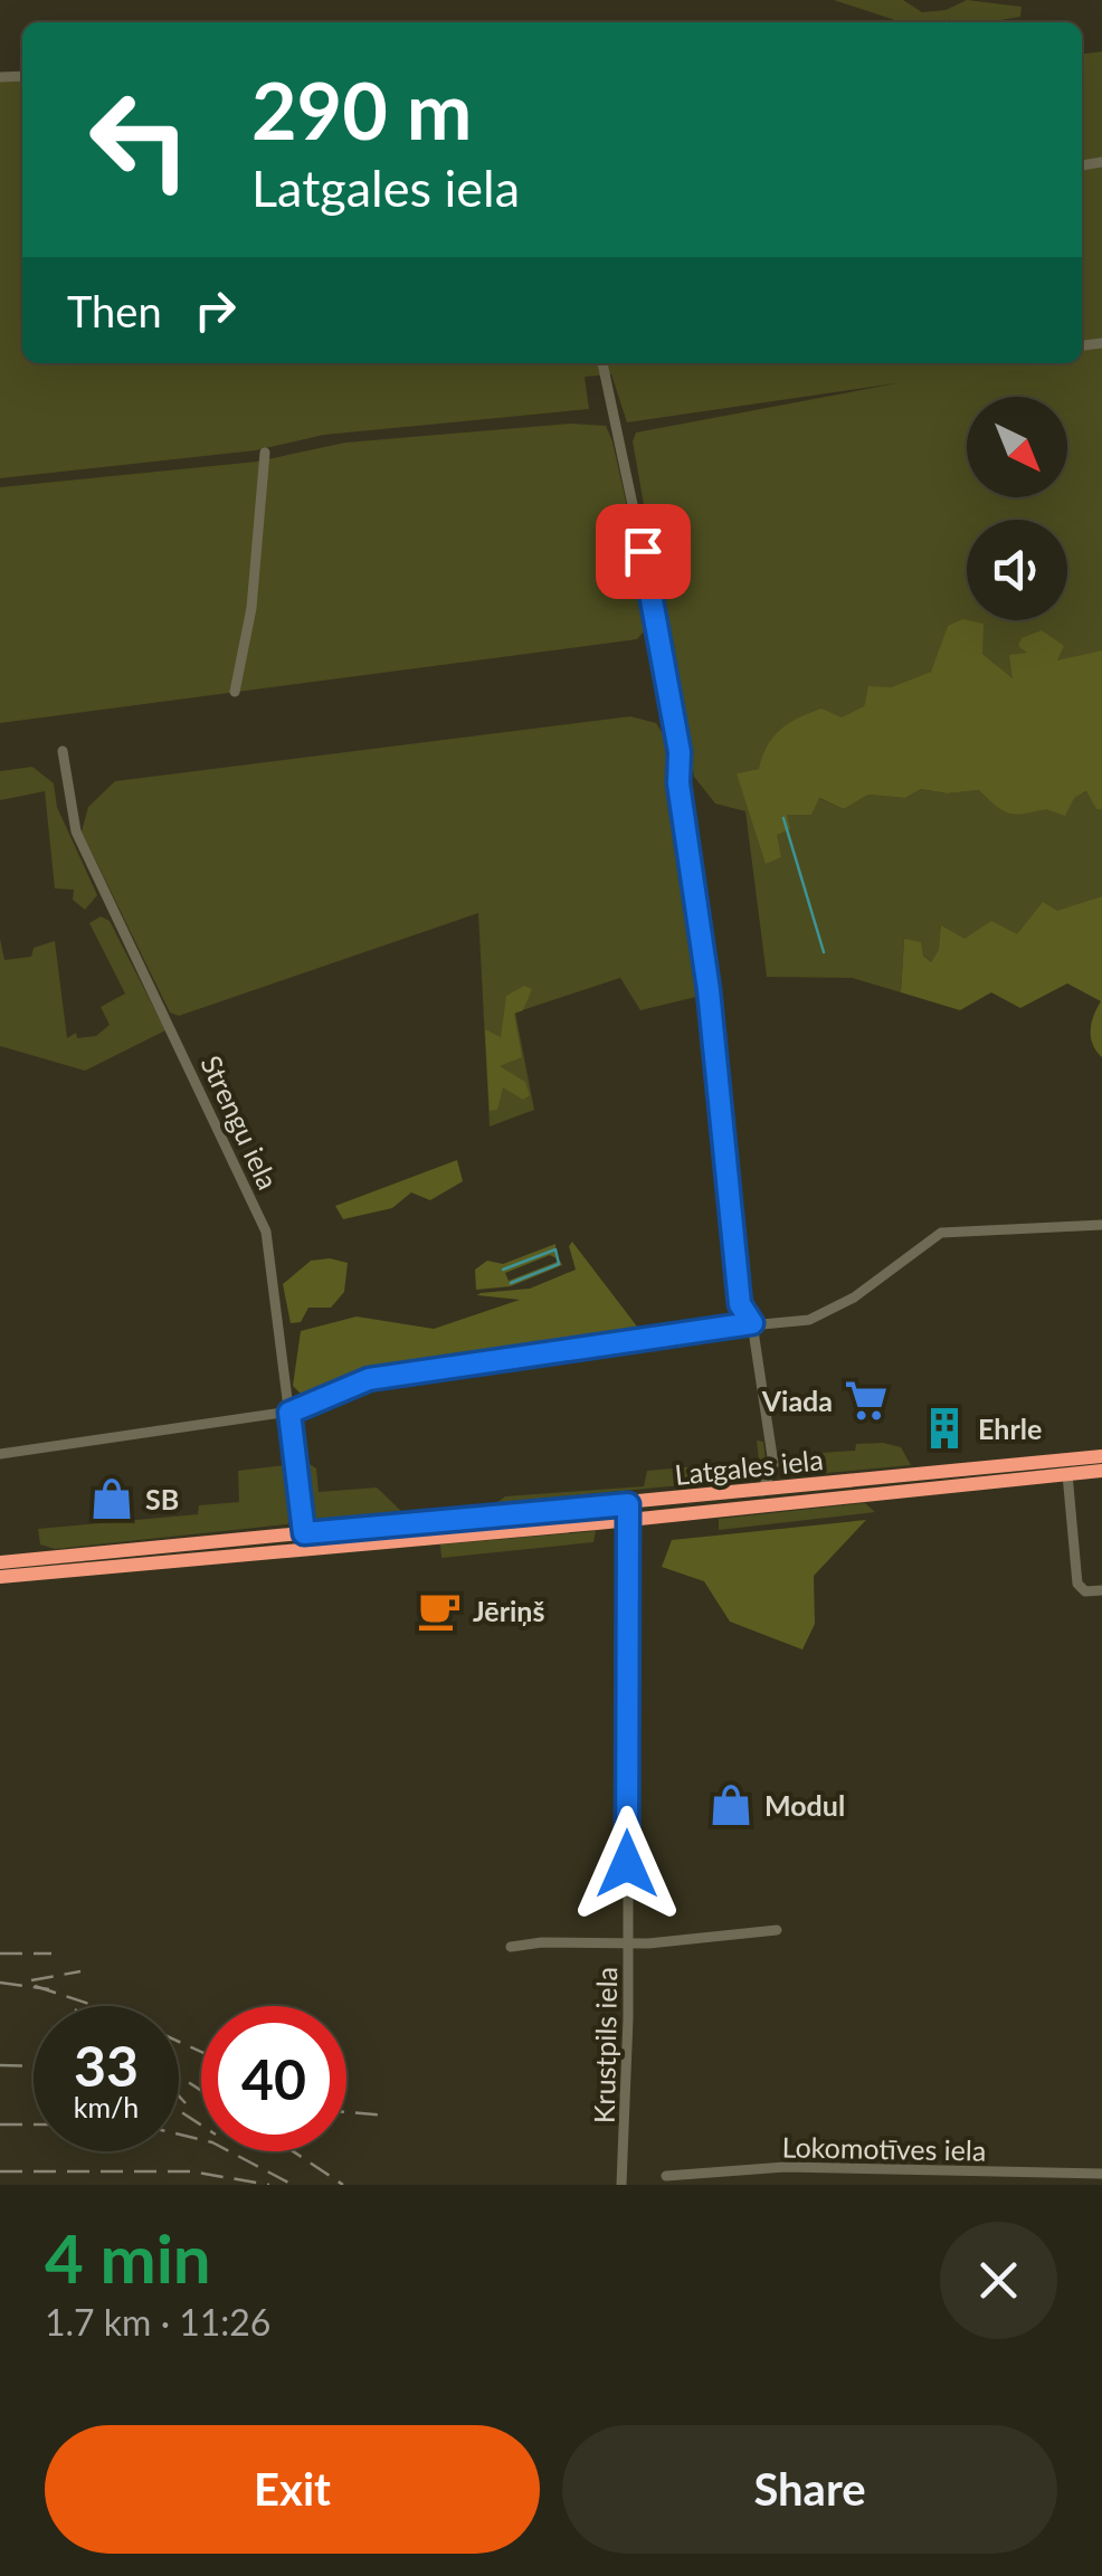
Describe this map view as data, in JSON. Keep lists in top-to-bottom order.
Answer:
{
  "streets": {
    "highway": ["Latgales iela"],
    "street": ["Strengu iela", "Krustpils iela", "Lokomotīves iela"]
  },
  "crossings": [
    ["Strengu iela", "Latgales iela"],
    ["Latgales iela", "Krustpils iela"]
  ],
  "places": {
    "supermarket": ["Viada"],
    "building": ["Ehrle"],
    "shop": ["SB", "Modul"],
    "cafe": ["Jēriņš"]
  },
  "north": "bottom right",
  "page": {
    "turn": ["290 m", "Latgales iela"],
    "then": "Then",
    "speed": "33 km/h",
    "limit": "40",
    "heading": ["4 min", "1.7 km · 11:26"],
    "buttons": ["Exit", "Share"]
  }
}
